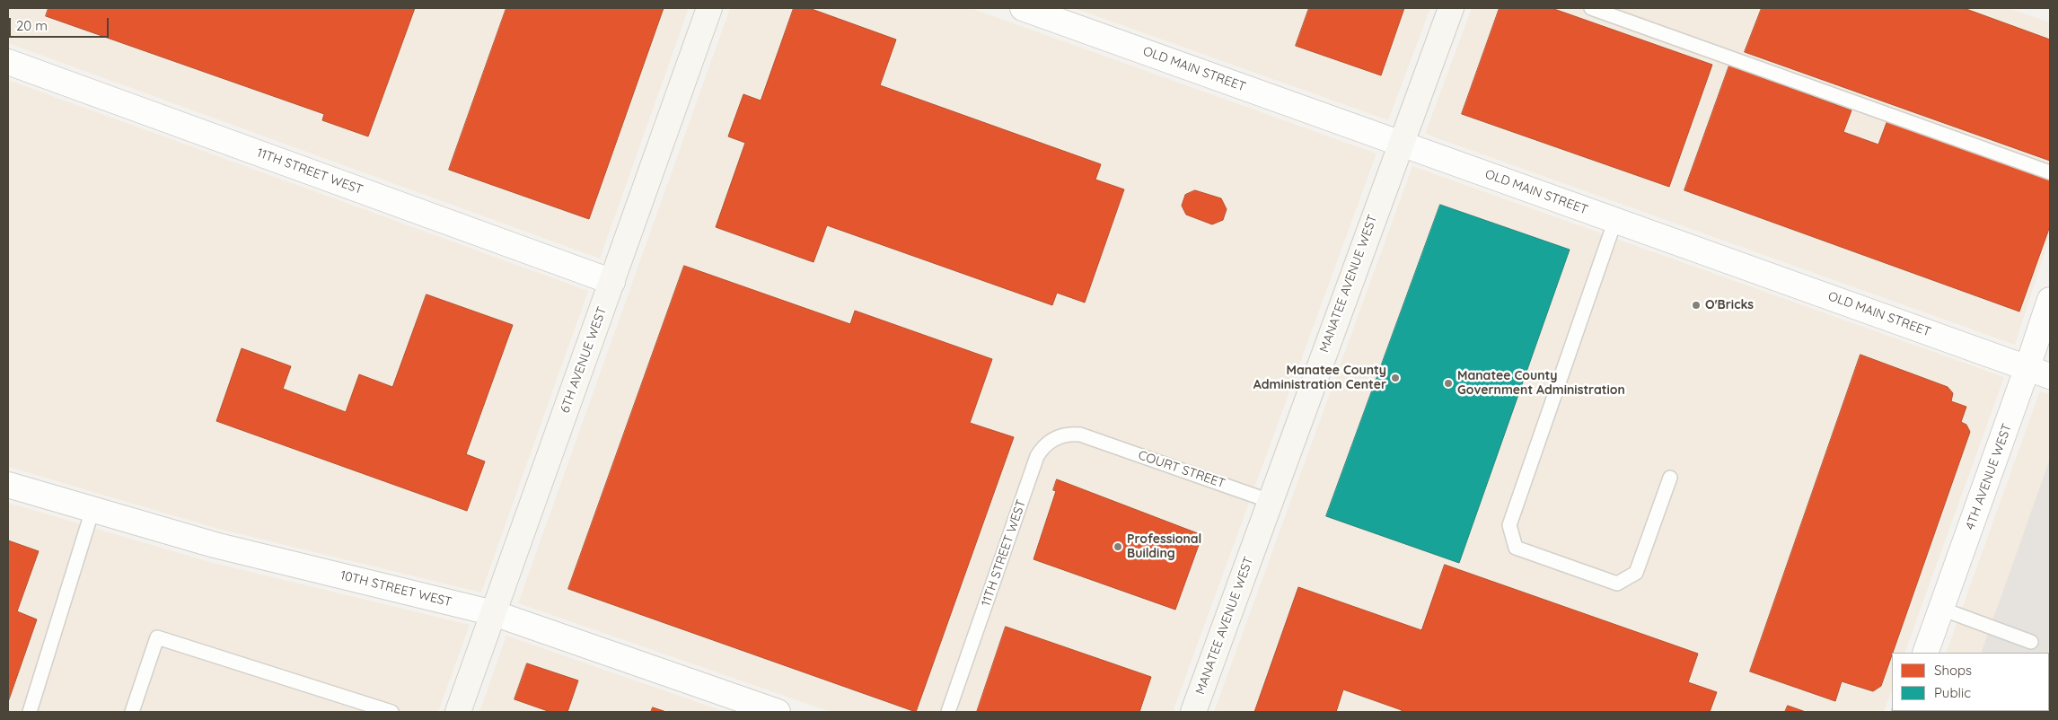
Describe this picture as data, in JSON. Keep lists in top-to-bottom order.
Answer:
{
  "streets": {
    "main road": ["MANATEE AVENUE WEST", "6TH AVENUE WEST"],
    "street": [
      "OLD MAIN STREET",
      "11TH STREET WEST",
      "4TH AVENUE WEST",
      "10TH STREET WEST"
    ],
    "lane": ["COURT STREET"]
  },
  "crossings": [
    ["OLD MAIN STREET", "MANATEE AVENUE WEST"],
    ["OLD MAIN STREET", "4TH AVENUE WEST"],
    ["11TH STREET WEST", "6TH AVENUE WEST"],
    ["11TH STREET WEST", "COURT STREET"],
    ["MANATEE AVENUE WEST", "COURT STREET"],
    ["6TH AVENUE WEST", "10TH STREET WEST"]
  ],
  "places": [
    "O'Bricks",
    "Manatee County Administration Center",
    "Manatee County Government Administration",
    "Professional Building"
  ],
  "legend": ["Shops", "Public"],
  "scale_bar": "20 m"
}
